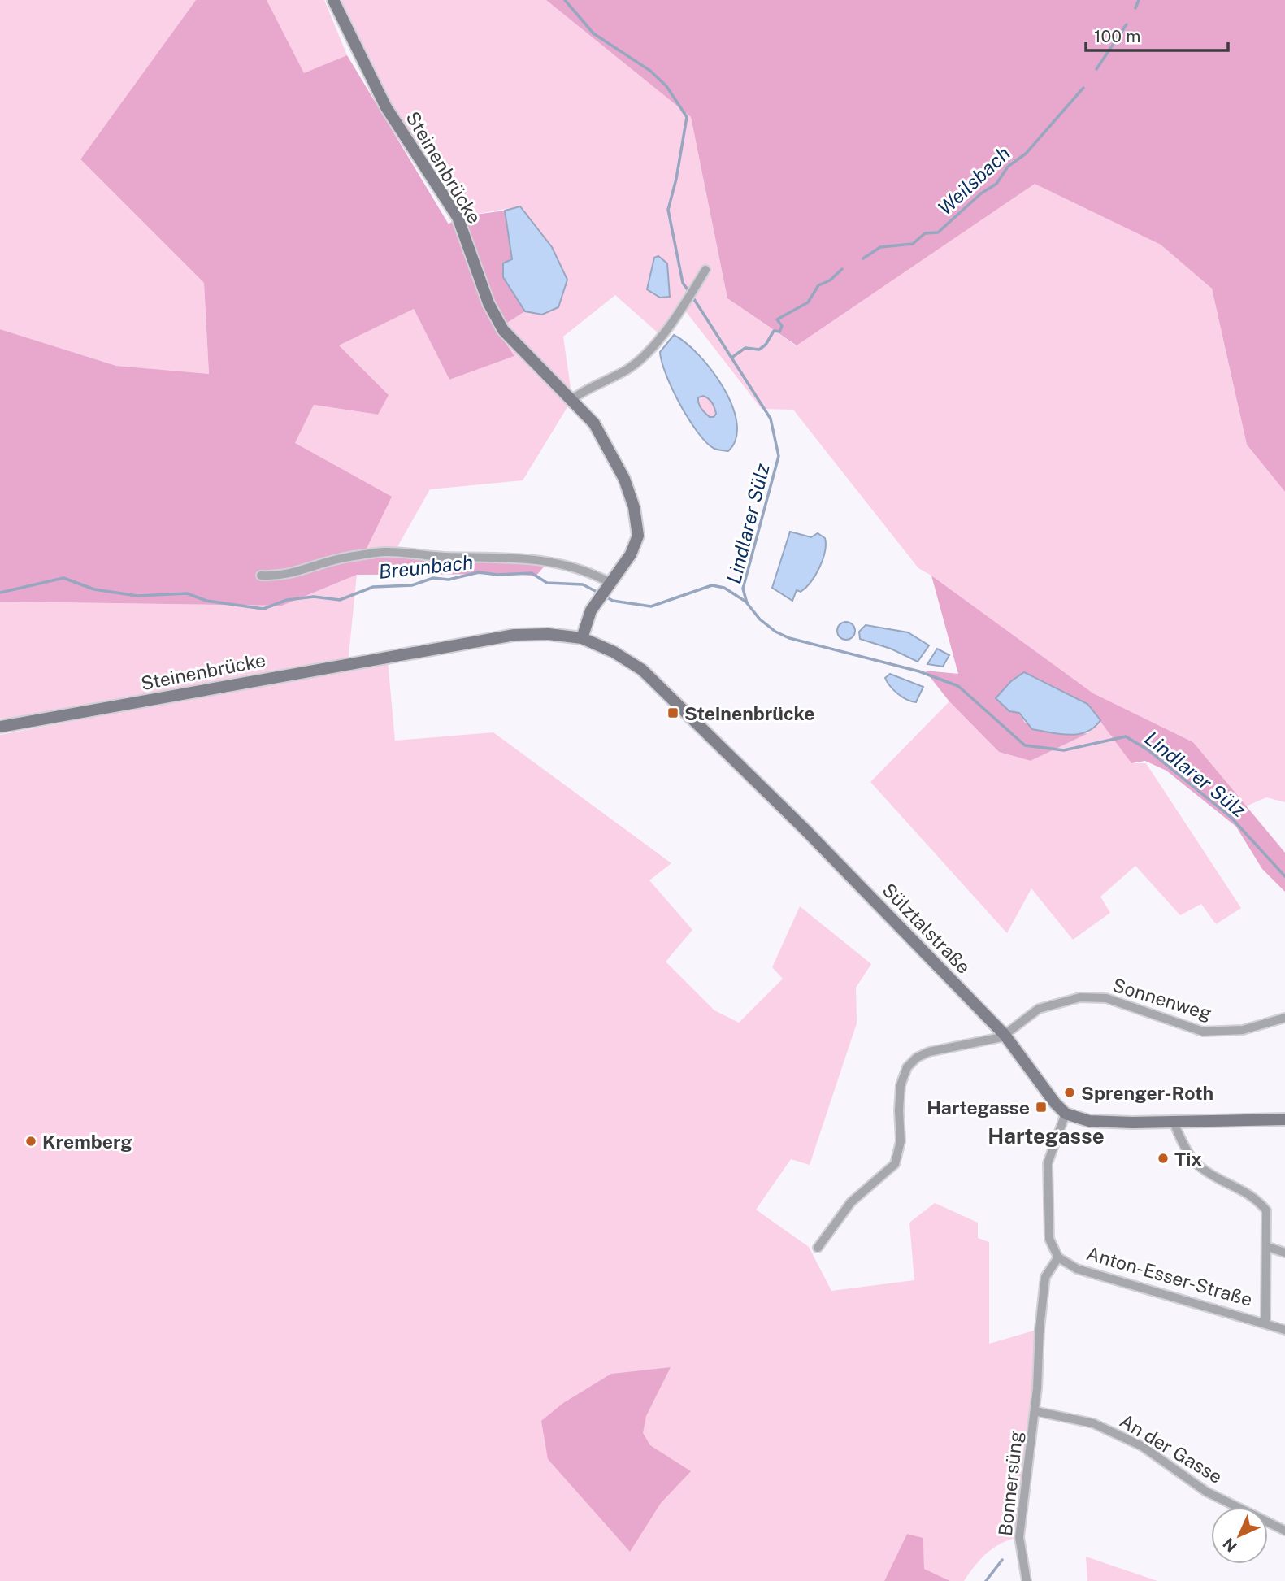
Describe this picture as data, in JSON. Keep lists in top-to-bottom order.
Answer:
{
  "streets": {
    "main road": ["Steinenbrücke", "Sülztalstraße"],
    "street": [
      "Sonnenweg",
      "Anton-Esser-Straße",
      "An der Gasse",
      "Bonnersüng"
    ]
  },
  "crossings": [
    ["Steinenbrücke", "Sülztalstraße"],
    ["Sülztalstraße", "Sonnenweg"],
    ["Sülztalstraße", "Anton-Esser-Straße"],
    ["Anton-Esser-Straße", "Bonnersüng"],
    ["An der Gasse", "Bonnersüng"]
  ],
  "districts": ["Hartegasse"],
  "water": ["Weilsbach", "Lindlarer Sülz", "Breunbach"],
  "places": {
    "transit": ["Steinenbrücke", "Hartegasse"],
    "other": ["Sprenger-Roth", "Kremberg", "Tix"]
  },
  "scale_bar": "100 m",
  "north": "bottom left"
}
